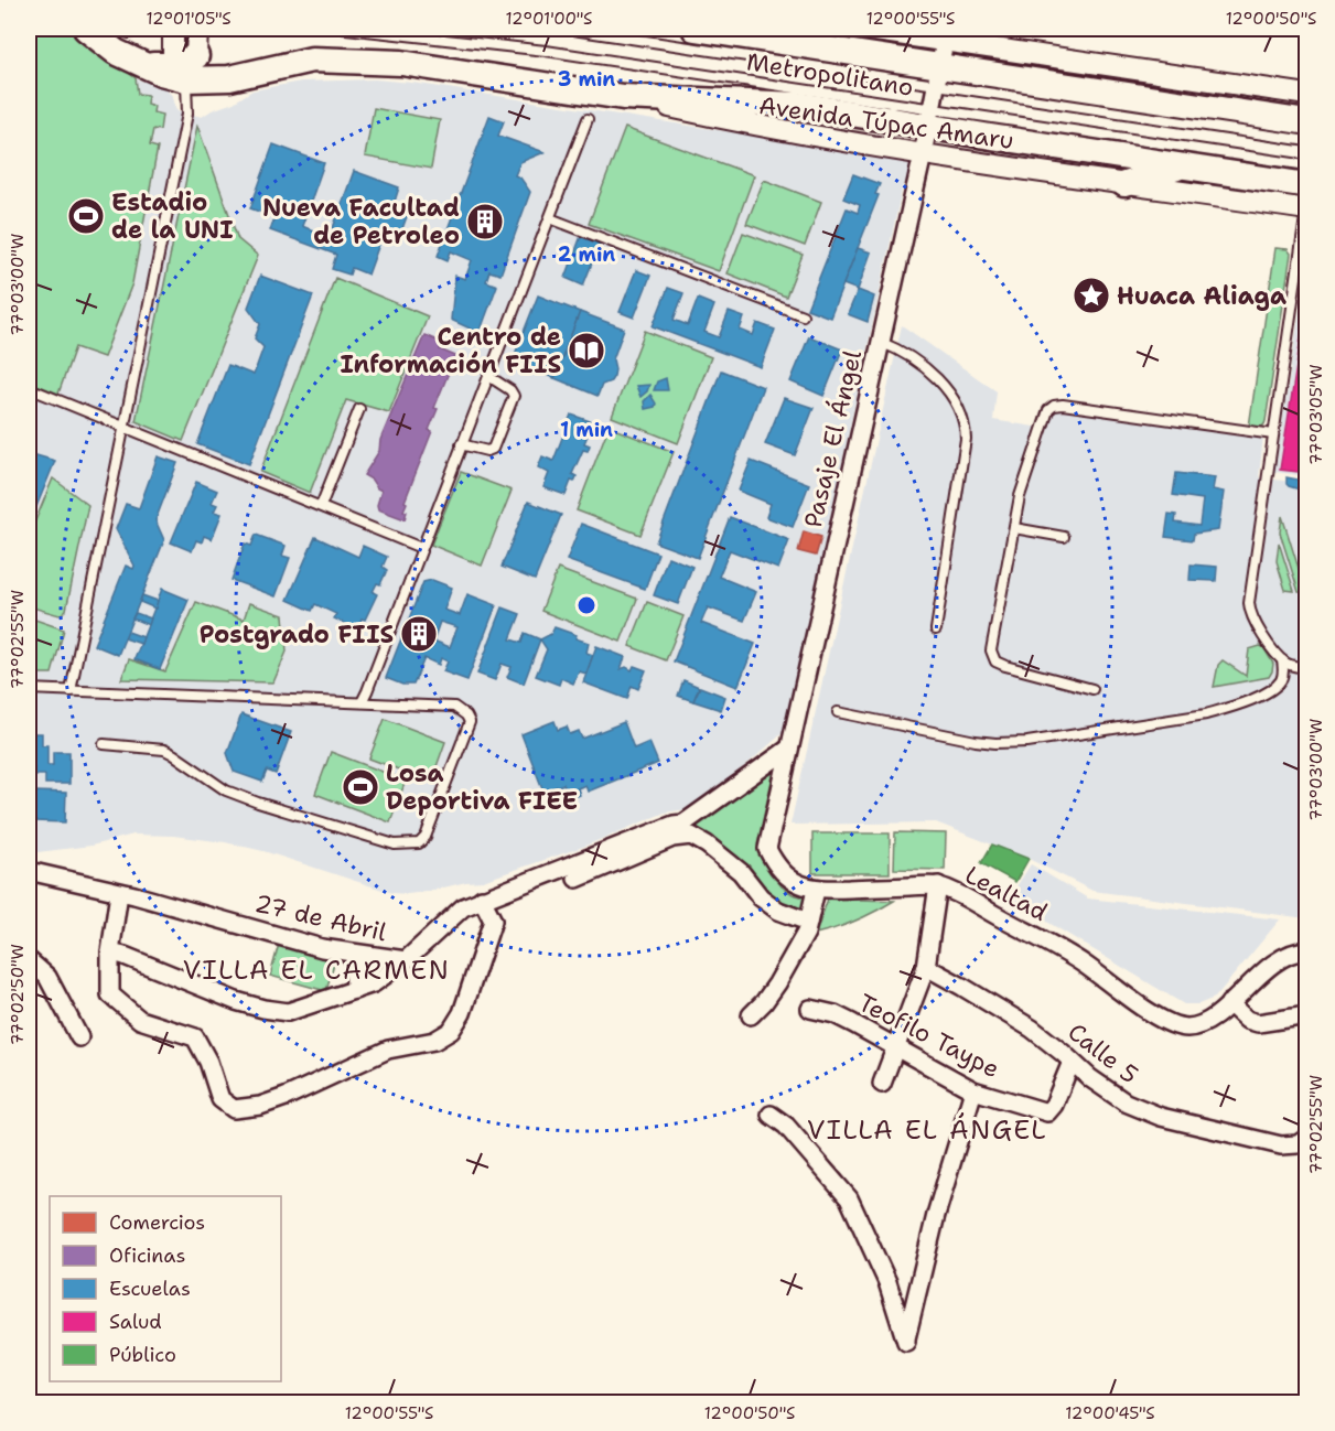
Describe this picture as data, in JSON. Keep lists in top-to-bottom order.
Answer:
{
  "streets": {
    "main road": ["Avenida Túpac Amaru"],
    "street": [
      "Pasaje El Ángel",
      "Lealtad",
      "27 de Abril",
      "Teofilo Taype",
      "Calle 5"
    ],
    "lane": ["Metropolitano"]
  },
  "crossings": [
    ["Metropolitano", "Avenida Túpac Amaru"],
    ["Metropolitano", "Pasaje El Ángel"],
    ["Avenida Túpac Amaru", "Pasaje El Ángel"],
    ["Pasaje El Ángel", "Lealtad"],
    ["Pasaje El Ángel", "27 de Abril"],
    ["Teofilo Taype", "Calle 5"]
  ],
  "districts": ["VILLA EL CARMEN", "VILLA EL ÁNGEL"],
  "places": {
    "sports": ["Estadio de la UNI", "Losa Deportiva FIEE"],
    "building": ["Nueva Facultad de Petroleo", "Postgrado FIIS"],
    "place": ["Huaca Aliaga"],
    "library": ["Centro de Información FIIS"]
  },
  "legend": [
    "Comercios",
    "Oficinas",
    "Escuelas",
    "Salud",
    "Público"
  ],
  "coordinates": [
    "12°01'05\"S",
    "12°01'00\"S",
    "12°00'55\"S",
    "12°00'50\"S",
    "77°03'00\"W",
    "77°03'05\"W",
    "77°02'55\"W",
    "77°02'50\"W",
    "12°00'45\"S"
  ],
  "rings": ["3 min", "2 min", "1 min"]
}
